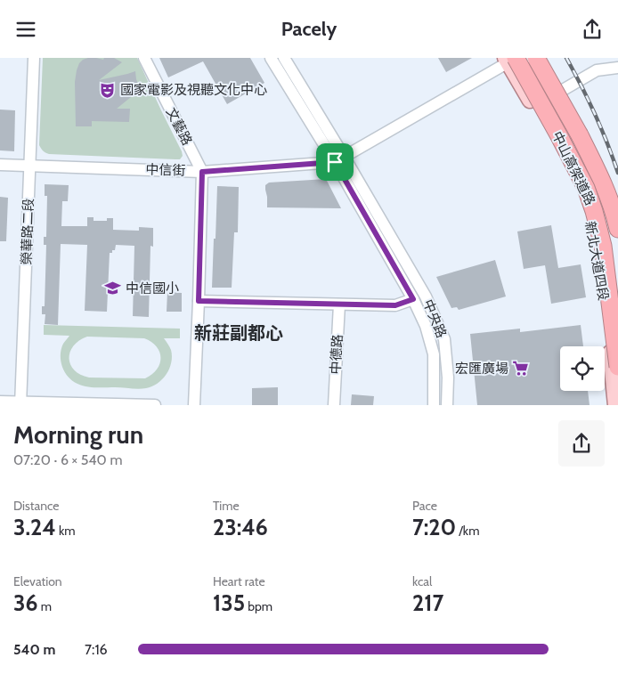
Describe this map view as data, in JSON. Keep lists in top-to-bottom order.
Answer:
{
  "streets": {
    "highway": ["中山高架道路"],
    "main road": ["新北大道四段"],
    "street": [
      "文藝路",
      "中信街",
      "榮華路二段",
      "中央路",
      "中德路"
    ]
  },
  "crossings": [
    ["文藝路", "中信街"],
    ["中山高架道路", "中信街"],
    ["中山高架道路", "新北大道四段"],
    ["中信街", "榮華路二段"],
    ["中信街", "新北大道四段"],
    ["中信街", "中央路"]
  ],
  "districts": ["新莊副都心"],
  "places": {
    "theatre": ["國家電影及視聽文化中心"],
    "school or university": ["中信國小"],
    "supermarket": ["宏匯廣場"]
  },
  "page": {
    "header": "Pacely",
    "heading": ["Morning run", "07:20 · 6 × 540 m"],
    "stats": [
      ["Distance", "3.24 km"],
      ["Time", "23:46"],
      ["Pace", "7:20 /km"],
      ["Elevation", "36 m"],
      ["Heart rate", "135 bpm"],
      ["kcal", "217"]
    ],
    "list": [
      {
        "name": "540 m",
        "note": "7:16"
      }
    ]
  }
}
